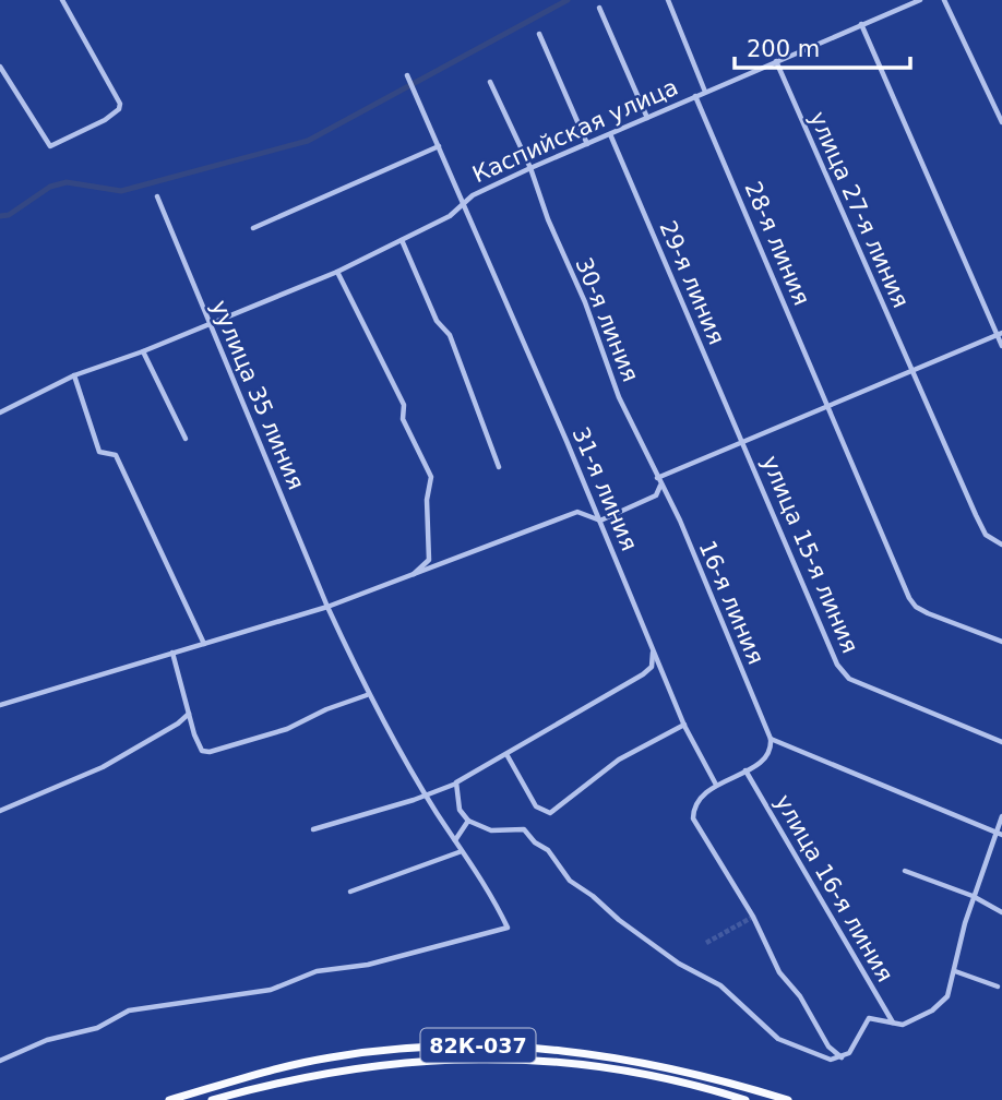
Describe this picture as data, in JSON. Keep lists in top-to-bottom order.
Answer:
{
  "streets": {
    "main road": ["82К-037"],
    "street": [
      "Каспийская улица",
      "улица 27-я линия",
      "28-я линия",
      "29-я линия",
      "30-я линия",
      "уулица 35 линия",
      "31-я линия",
      "улица 15-я линия",
      "16-я линия",
      "улица 16-я линия"
    ]
  },
  "crossings": [
    ["Каспийская улица", "улица 27-я линия"],
    ["Каспийская улица", "28-я линия"],
    ["Каспийская улица", "29-я линия"],
    ["Каспийская улица", "30-я линия"],
    ["Каспийская улица", "уулица 35 линия"],
    ["Каспийская улица", "31-я линия"],
    ["29-я линия", "улица 15-я линия"],
    ["30-я линия", "16-я линия"]
  ],
  "scale_bar": "200 m"
}
